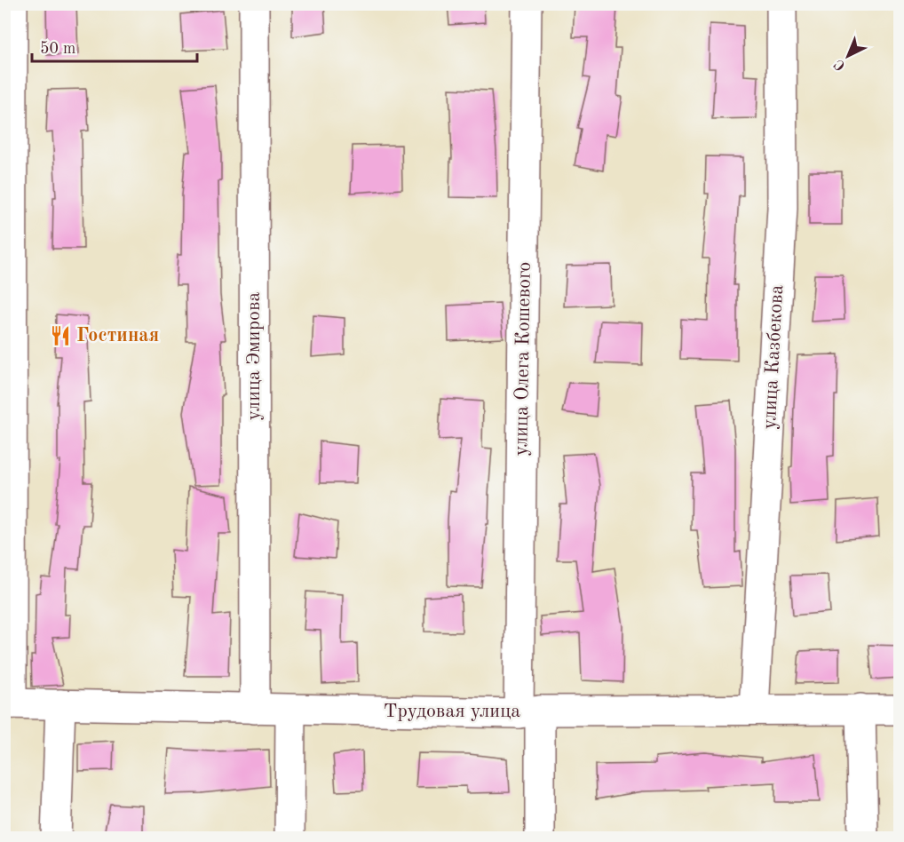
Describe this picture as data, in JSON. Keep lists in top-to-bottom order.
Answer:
{
  "streets": {
    "street": [
      "улица Эмирова",
      "улица Казбекова",
      "улица Олега Кошевого",
      "Трудовая улица"
    ]
  },
  "crossings": [
    ["улица Эмирова", "Трудовая улица"],
    ["улица Казбекова", "Трудовая улица"],
    ["улица Олега Кошевого", "Трудовая улица"]
  ],
  "places": {
    "restaurant": ["Гостиная"]
  },
  "scale_bar": "50 m",
  "north": "bottom left"
}
